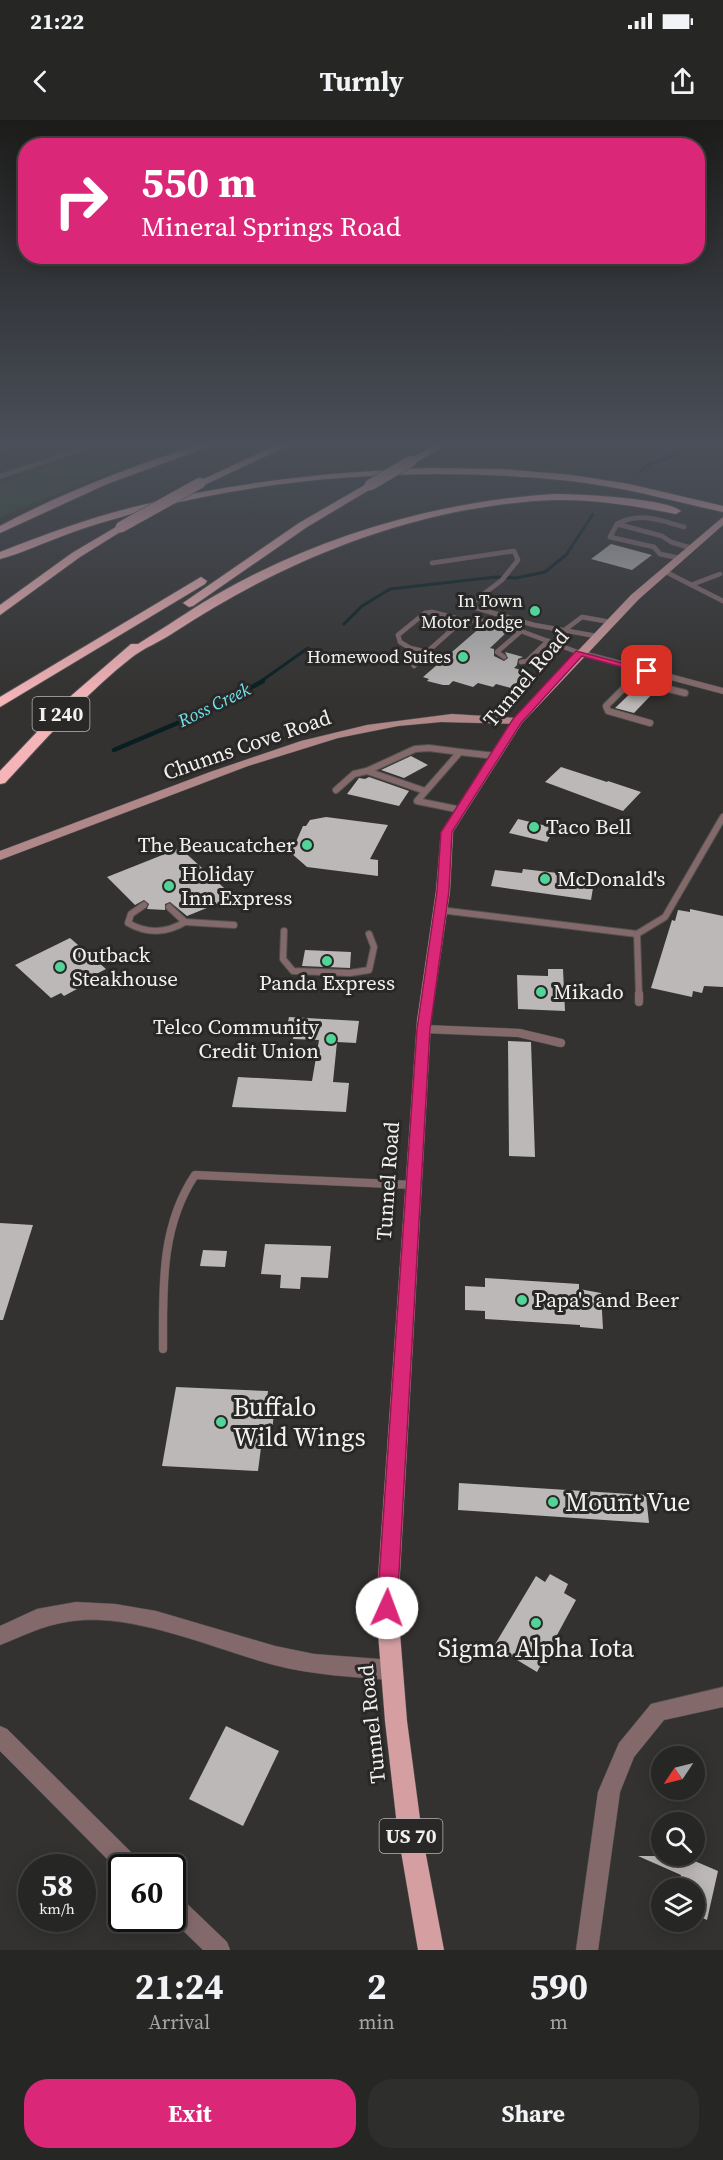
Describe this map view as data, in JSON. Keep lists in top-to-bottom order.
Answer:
{
  "streets": {
    "highway": ["I 240"],
    "main road": ["Tunnel Road", "Chunns Cove Road", "US 70"]
  },
  "crossings": [
    ["Tunnel Road", "Chunns Cove Road"]
  ],
  "water": ["Ross Creek"],
  "places": [
    "In Town Motor Lodge",
    "Homewood Suites",
    "Taco Bell",
    "The Beaucatcher",
    "McDonald's",
    "Holiday Inn Express",
    "Panda Express",
    "Outback Steakhouse",
    "Mikado",
    "Telco Community Credit Union",
    "Papa's and Beer",
    "Buffalo Wild Wings",
    "Mount Vue",
    "Sigma Alpha Iota"
  ],
  "north": "bottom left",
  "page": {
    "status": "21:22",
    "header": "Turnly",
    "turn": ["550 m", "Mineral Springs Road"],
    "speed": "58 km/h",
    "limit": "60",
    "eta": [
      "21:24",
      "Arrival",
      "2",
      "min",
      "590",
      "m"
    ],
    "buttons": ["Exit", "Share"]
  }
}
